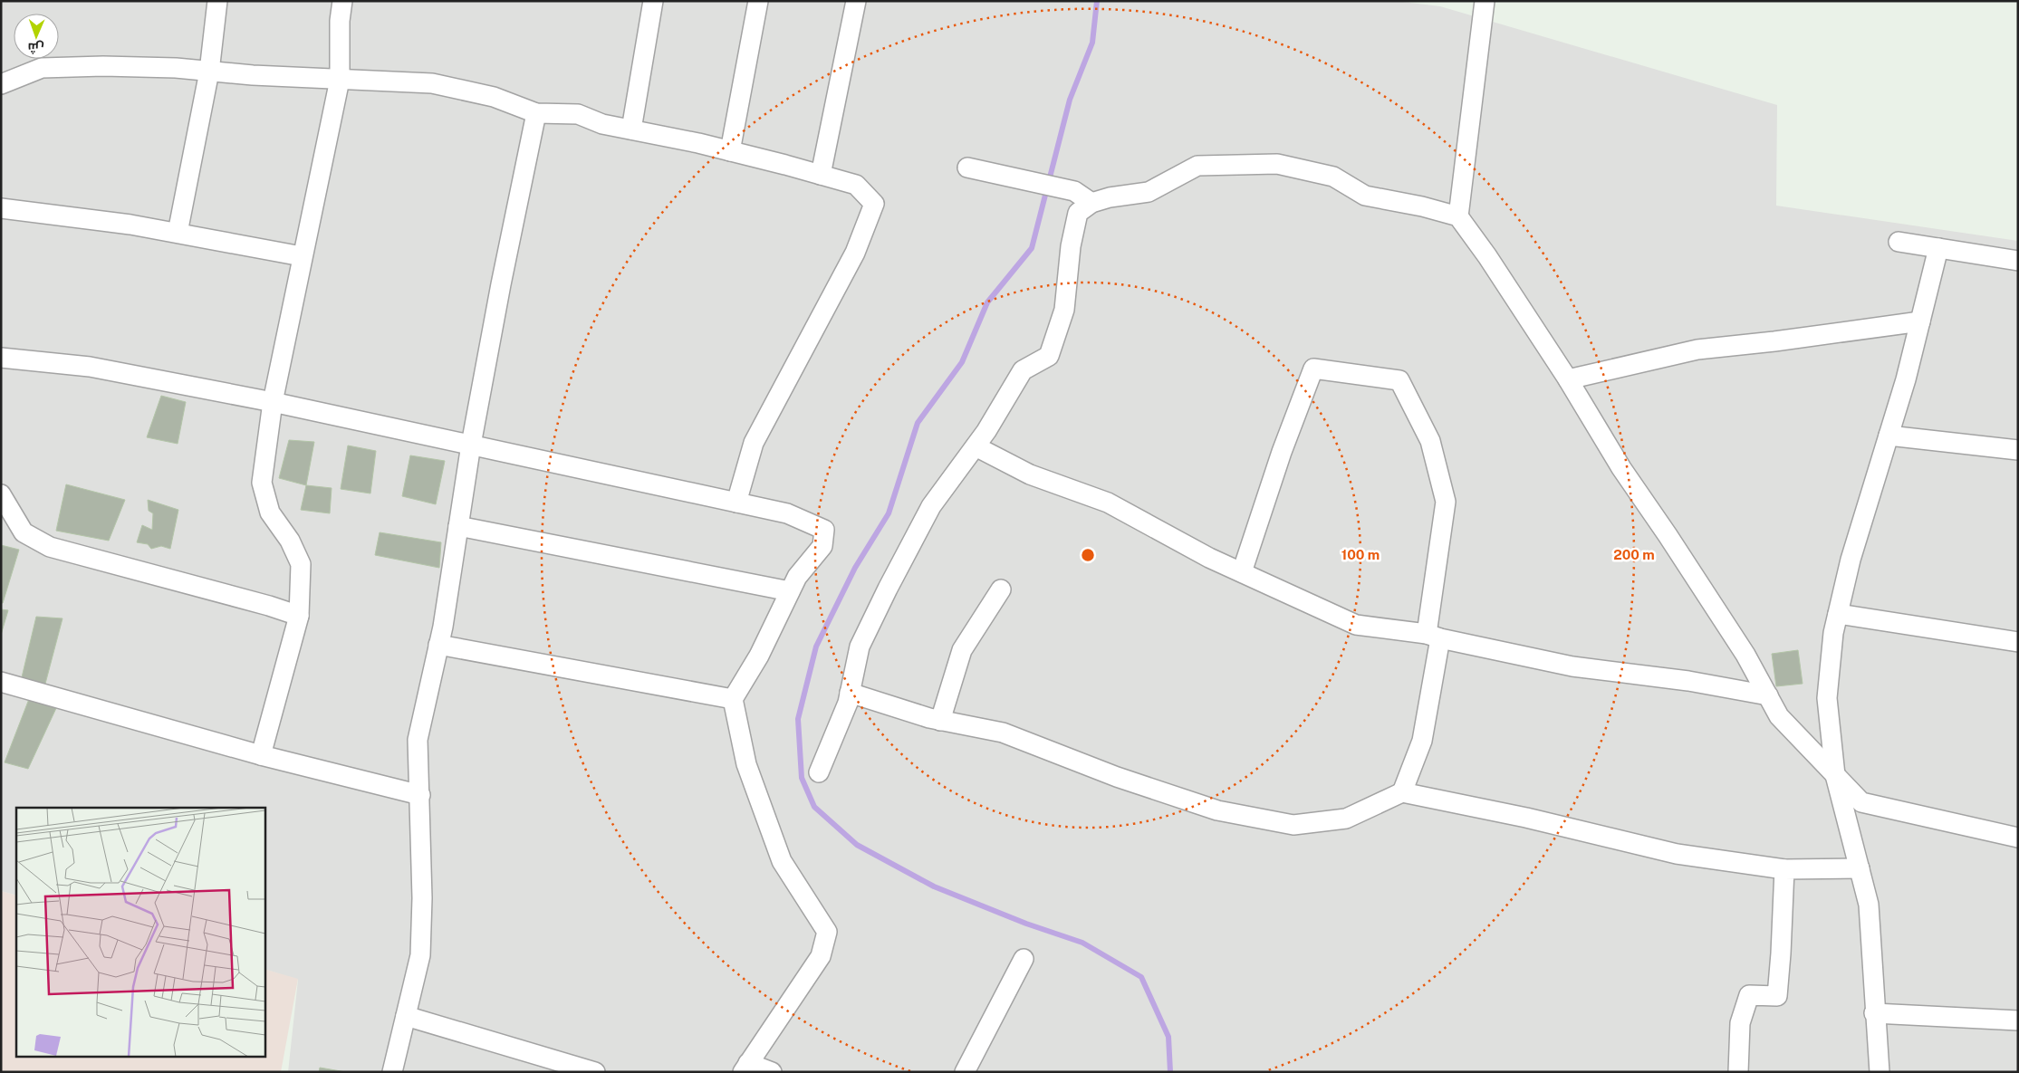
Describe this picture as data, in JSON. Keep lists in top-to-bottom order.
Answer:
{
  "north": "bottom",
  "rings": ["100 m", "200 m"]
}
